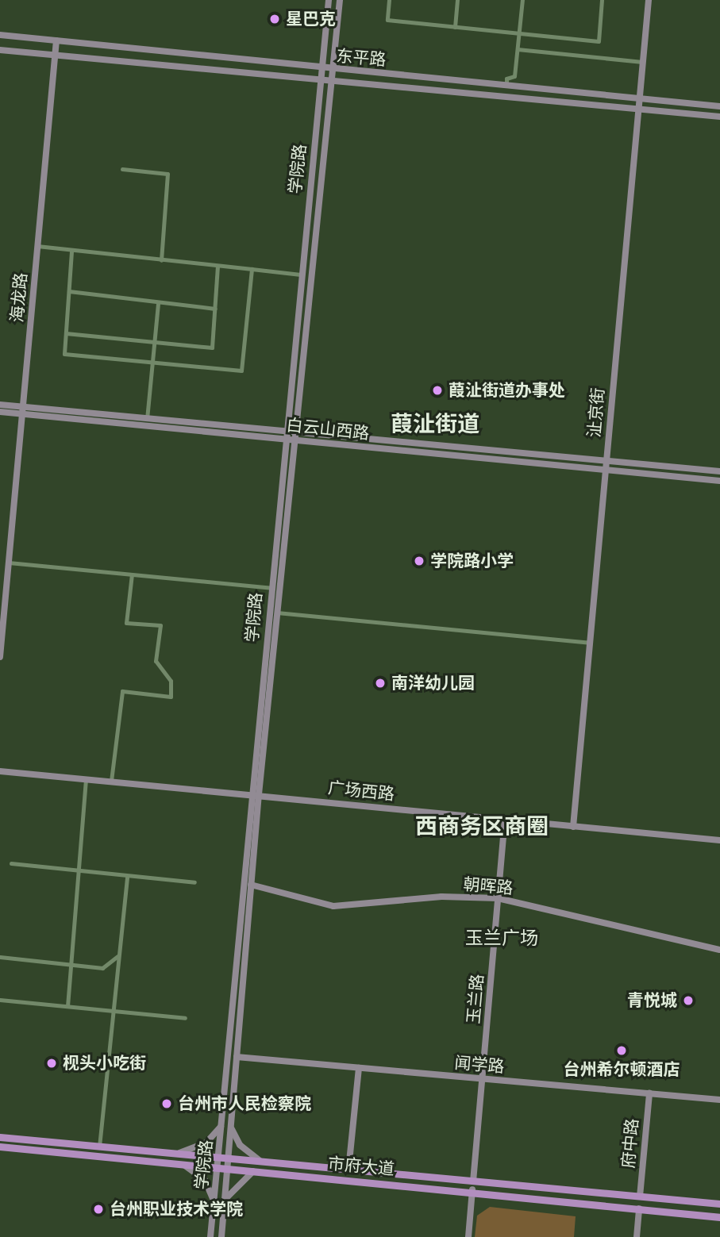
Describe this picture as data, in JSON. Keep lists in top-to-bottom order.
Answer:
{
  "streets": {
    "main road": [
      "东平路",
      "学院路",
      "海龙路",
      "沚京街",
      "白云山西路",
      "广场西路",
      "朝晖路",
      "玉兰路",
      "闻学路",
      "府中路",
      "市府大道"
    ]
  },
  "crossings": [
    ["东平路", "学院路"],
    ["东平路", "海龙路"],
    ["东平路", "沚京街"],
    ["学院路", "白云山西路"],
    ["学院路", "广场西路"],
    ["学院路", "朝晖路"],
    ["学院路", "闻学路"],
    ["学院路", "市府大道"],
    ["海龙路", "白云山西路"],
    ["沚京街", "白云山西路"],
    ["沚京街", "广场西路"],
    ["广场西路", "玉兰路"],
    ["朝晖路", "玉兰路"],
    ["玉兰路", "闻学路"],
    ["玉兰路", "市府大道"],
    ["闻学路", "府中路"],
    ["府中路", "市府大道"]
  ],
  "districts": ["葭沚街道", "西商务区商圈", "玉兰广场"],
  "places": [
    "星巴克",
    "葭沚街道办事处",
    "学院路小学",
    "南洋幼儿园",
    "青悦城",
    "台州希尔顿酒店",
    "枧头小吃街",
    "台州市人民检察院",
    "台州职业技术学院"
  ]
}
